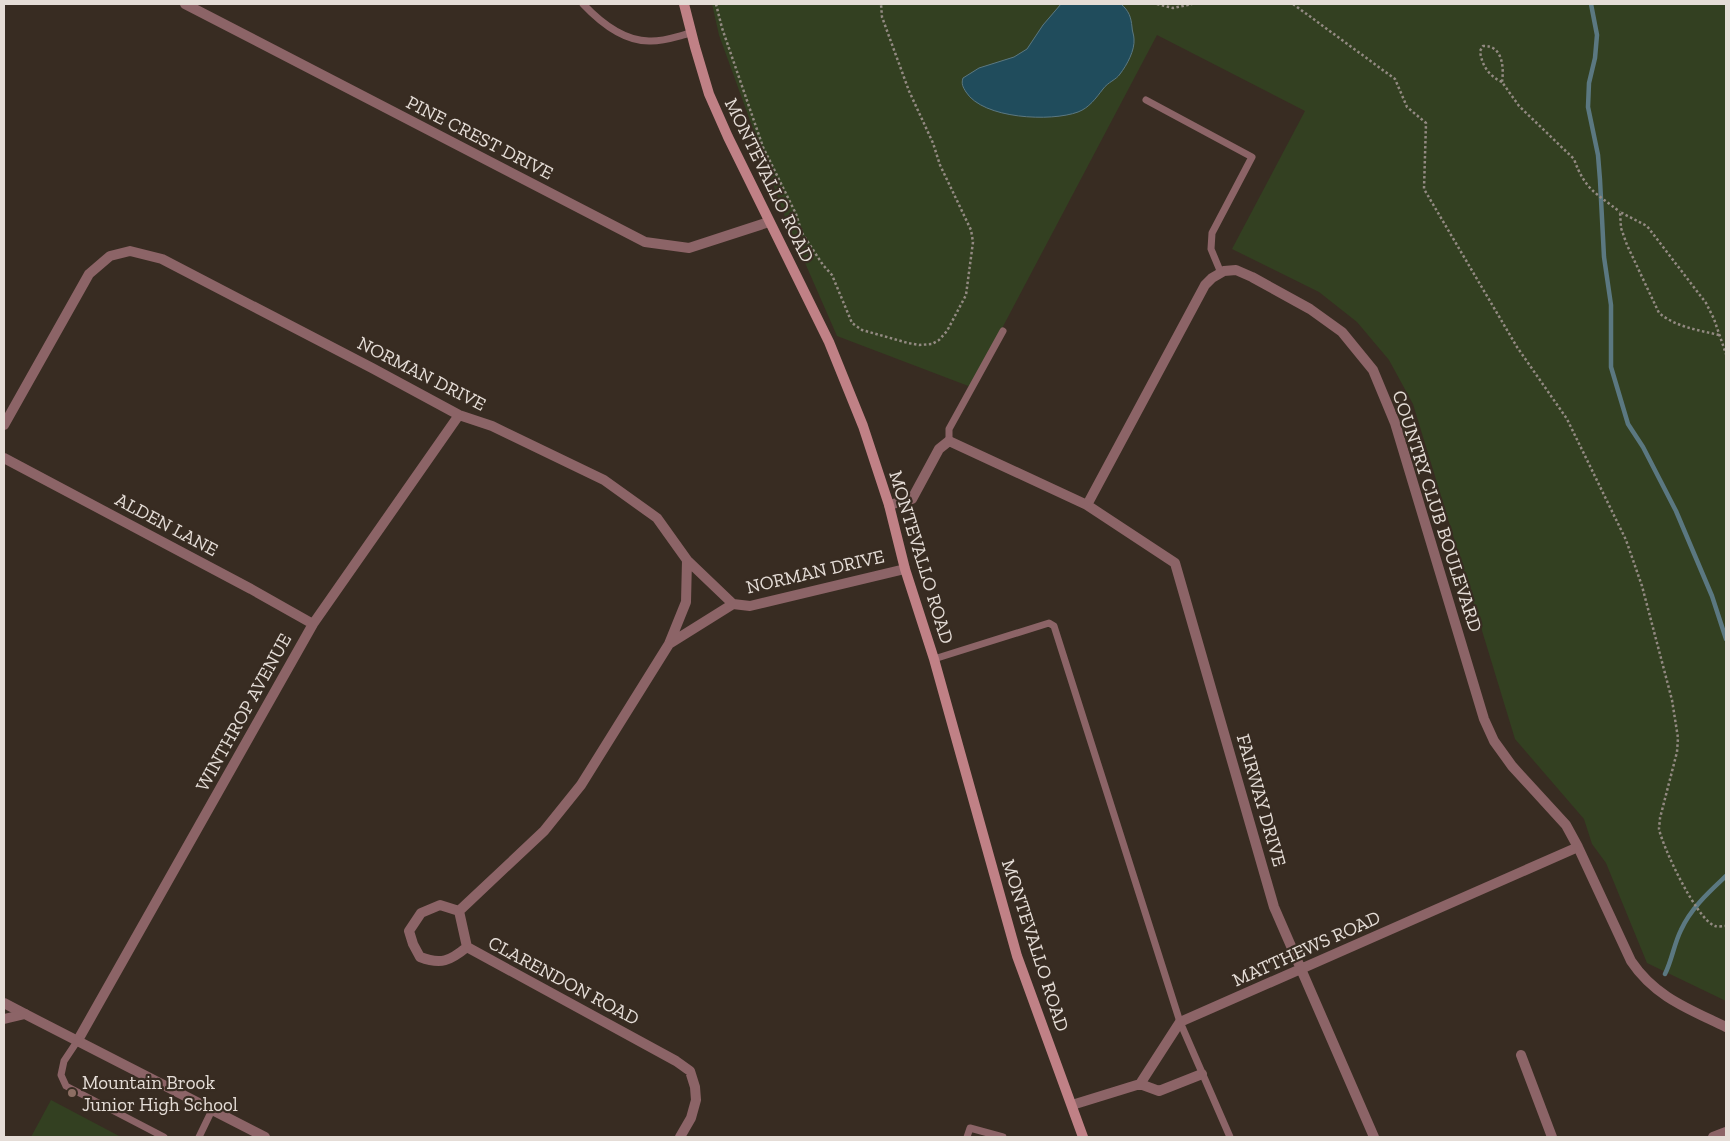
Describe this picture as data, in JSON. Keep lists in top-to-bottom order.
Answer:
{
  "streets": {
    "main road": ["MONTEVALLO ROAD"],
    "street": [
      "PINE CREST DRIVE",
      "NORMAN DRIVE",
      "COUNTRY CLUB BOULEVARD",
      "ALDEN LANE",
      "WINTHROP AVENUE",
      "FAIRWAY DRIVE",
      "MATTHEWS ROAD",
      "CLARENDON ROAD"
    ]
  },
  "crossings": [
    ["PINE CREST DRIVE", "MONTEVALLO ROAD"],
    ["MONTEVALLO ROAD", "NORMAN DRIVE"],
    ["NORMAN DRIVE", "WINTHROP AVENUE"],
    ["COUNTRY CLUB BOULEVARD", "MATTHEWS ROAD"],
    ["ALDEN LANE", "WINTHROP AVENUE"],
    ["FAIRWAY DRIVE", "MATTHEWS ROAD"]
  ],
  "places": ["Mountain Brook Junior High School"]
}
